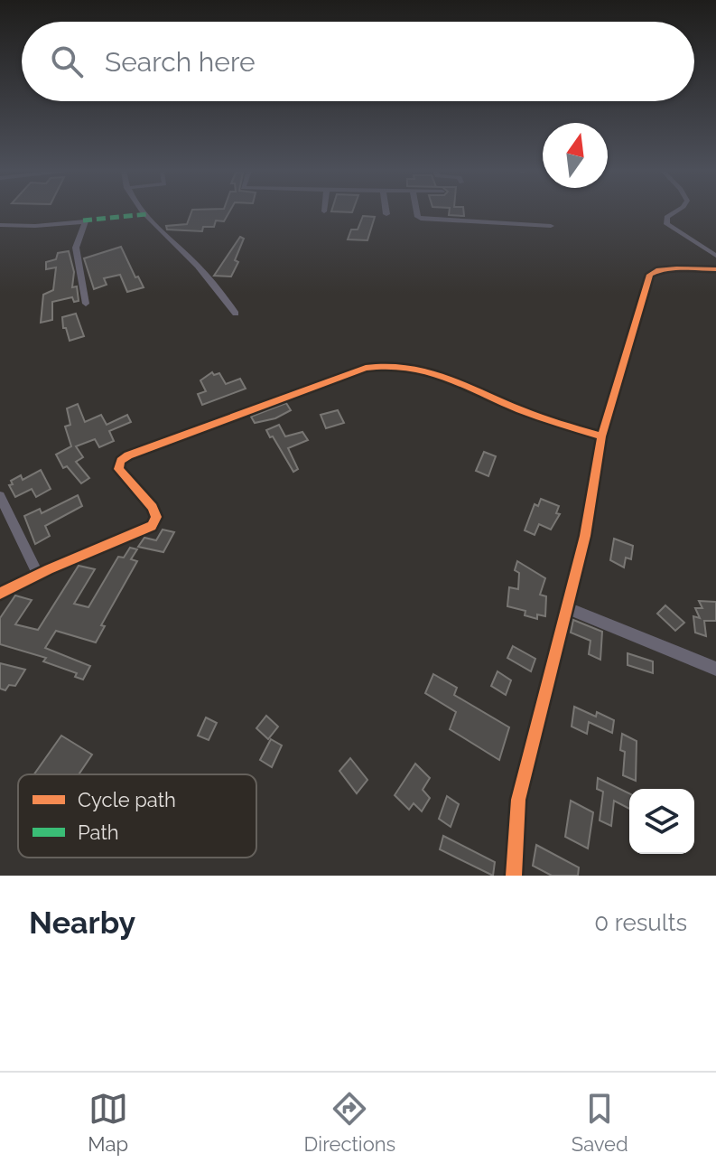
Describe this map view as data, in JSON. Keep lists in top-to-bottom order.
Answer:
{
  "legend": ["Cycle path", "Path"],
  "north": "top",
  "page": {
    "search": "Search here",
    "heading": ["Nearby", "0 results"],
    "nav": ["Map", "Directions", "Saved"]
  }
}
